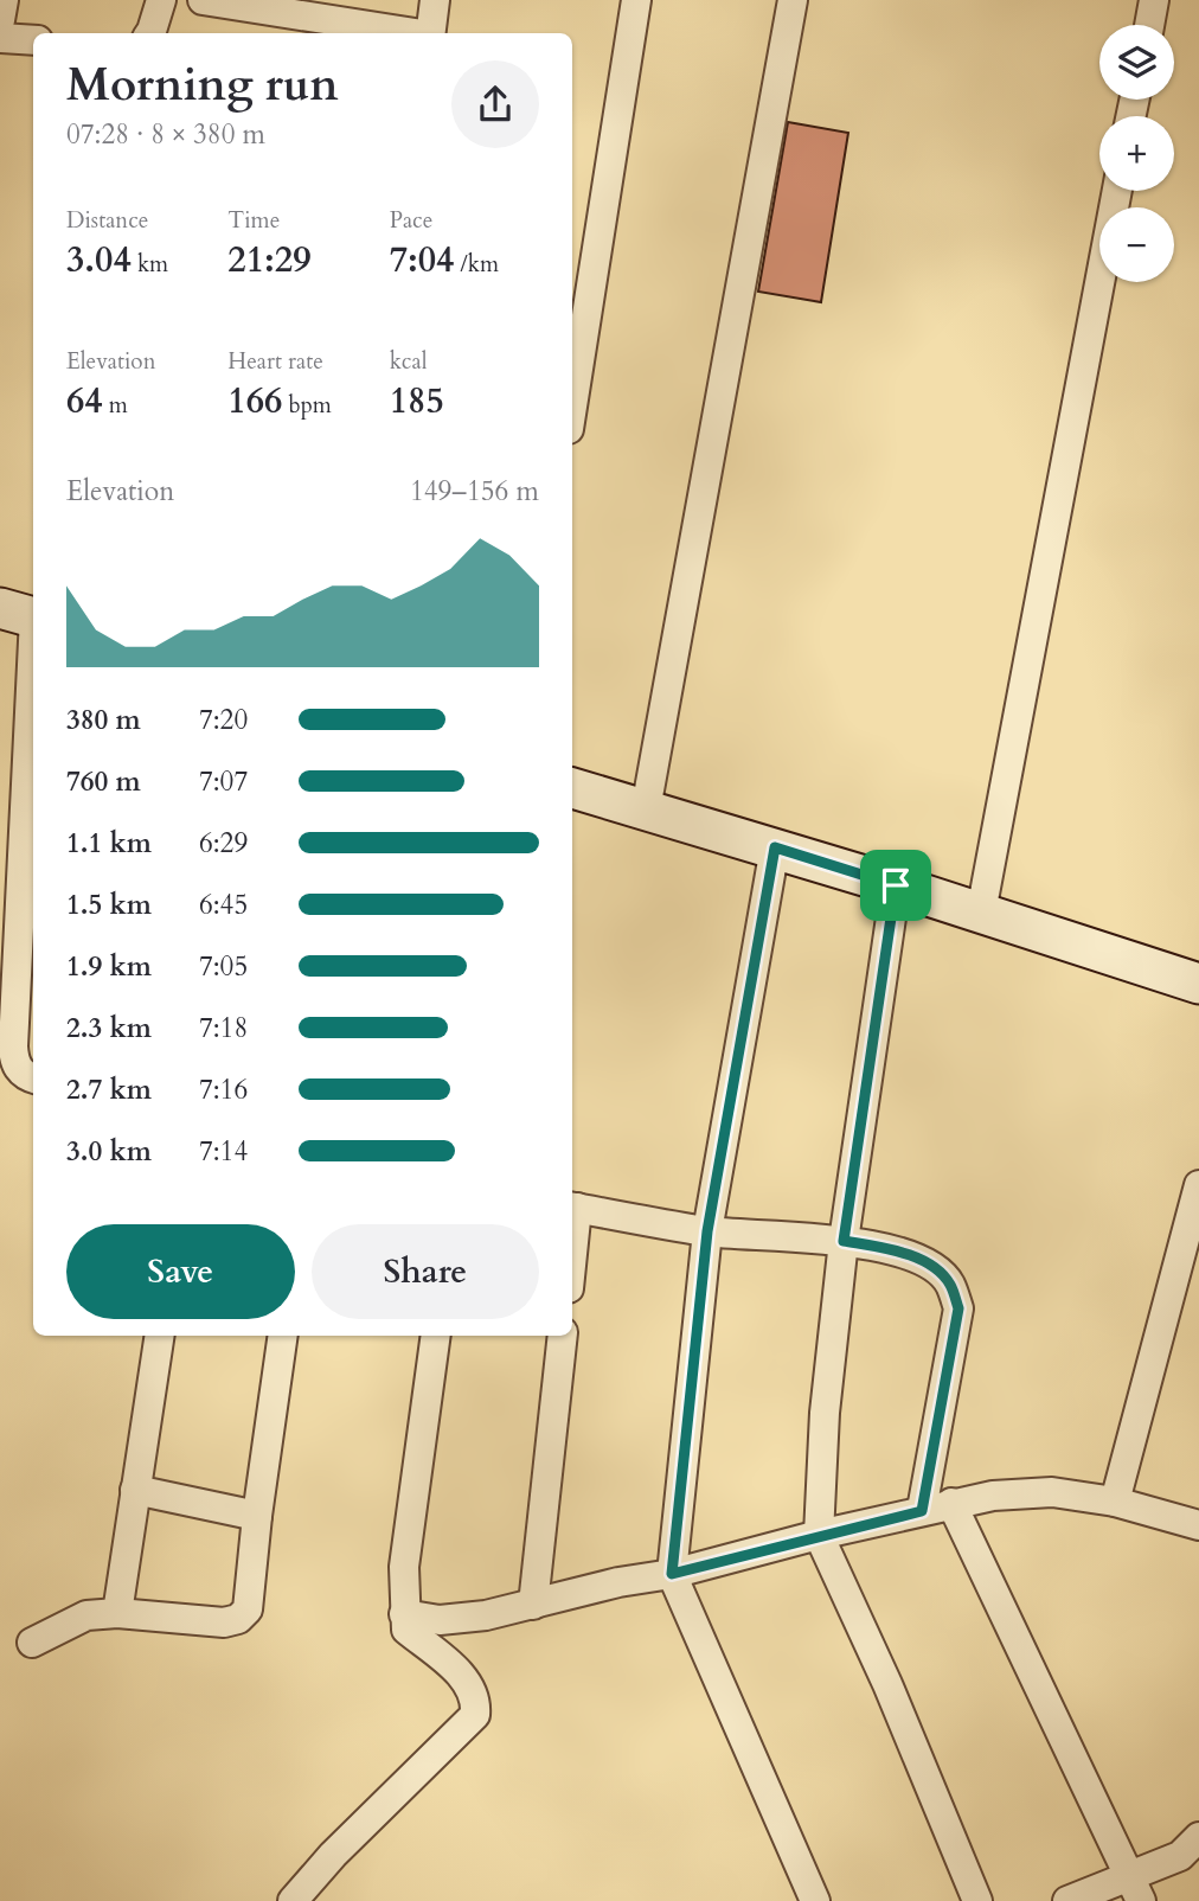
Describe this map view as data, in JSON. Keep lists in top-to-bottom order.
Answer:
{
  "page": {
    "map_buttons": ["+", "−"],
    "heading": ["Morning run", "07:28 · 8 × 380 m"],
    "stats": [
      ["Distance", "3.04 km"],
      ["Time", "21:29"],
      ["Pace", "7:04 /km"],
      ["Elevation", "64 m"],
      ["Heart rate", "166 bpm"],
      ["kcal", "185"]
    ],
    "chart": ["Elevation", "149–156 m"],
    "list": [
      {
        "name": "380 m",
        "note": "7:20"
      },
      {
        "name": "760 m",
        "note": "7:07"
      },
      {
        "name": "1.1 km",
        "note": "6:29"
      },
      {
        "name": "1.5 km",
        "note": "6:45"
      },
      {
        "name": "1.9 km",
        "note": "7:05"
      },
      {
        "name": "2.3 km",
        "note": "7:18"
      },
      {
        "name": "2.7 km",
        "note": "7:16"
      },
      {
        "name": "3.0 km",
        "note": "7:14"
      }
    ],
    "buttons": ["Save", "Share"]
  }
}
